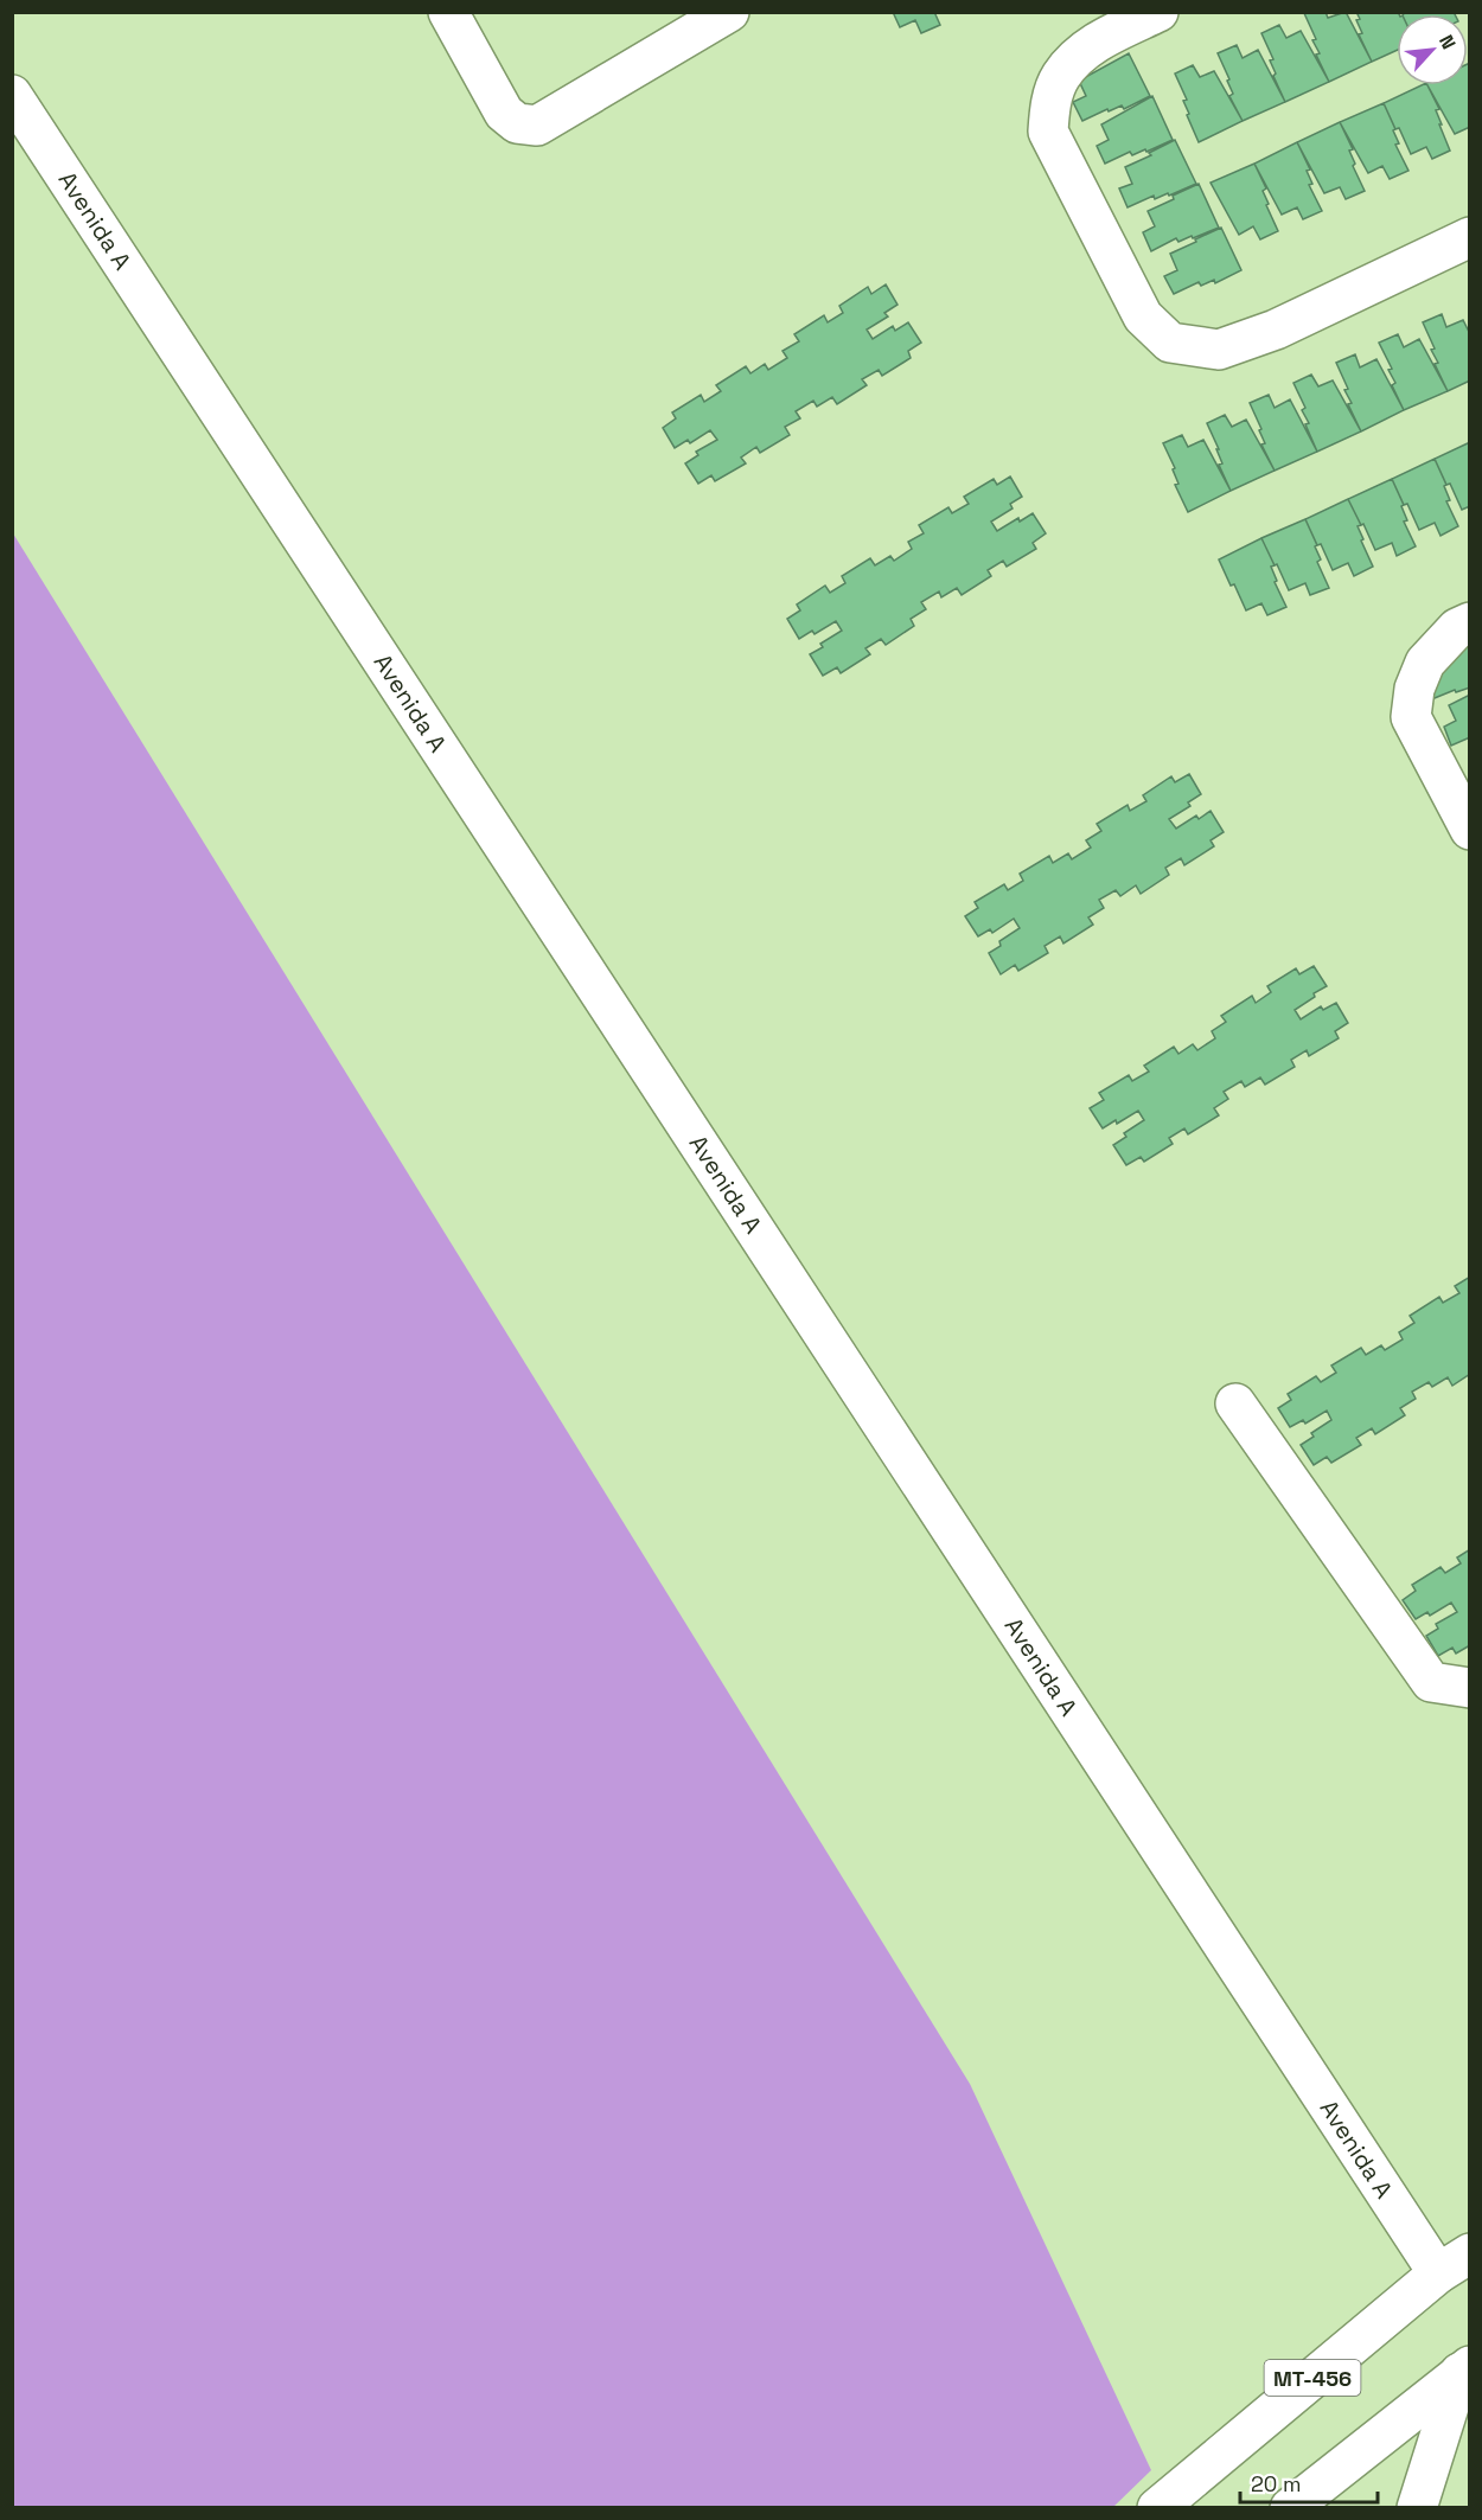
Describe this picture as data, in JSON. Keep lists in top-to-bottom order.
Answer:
{
  "streets": {
    "street": ["Avenida A", "MT-456"]
  },
  "crossings": [
    ["Avenida A", "MT-456"]
  ],
  "scale_bar": "20 m",
  "north": "top right"
}
